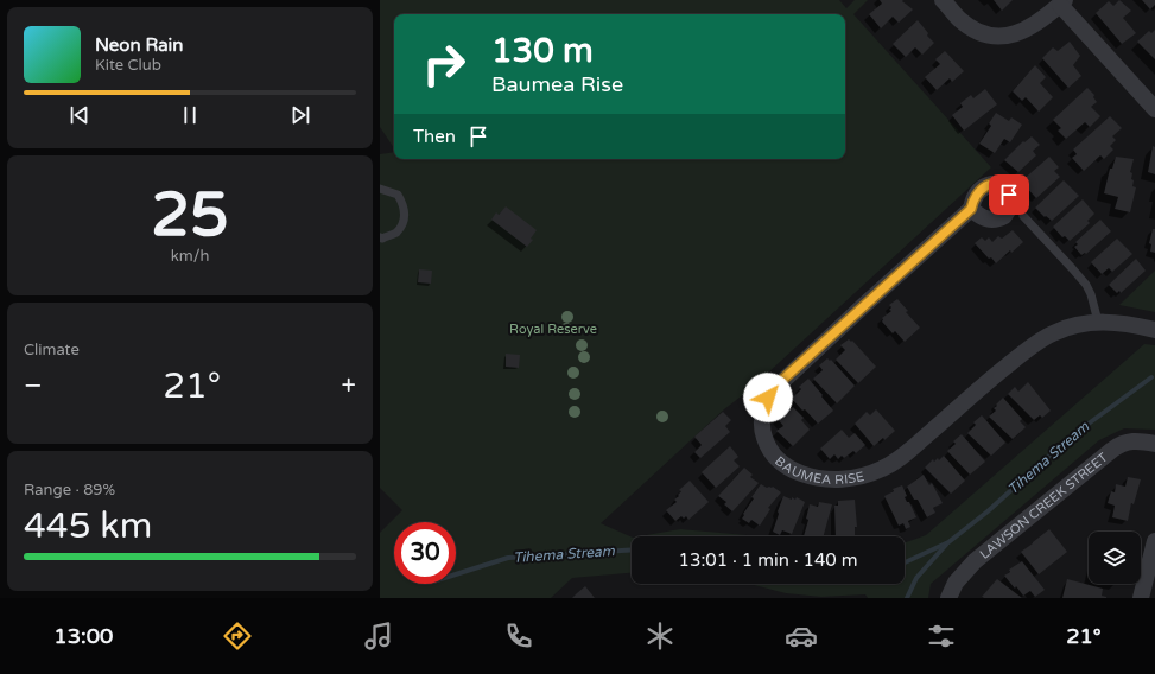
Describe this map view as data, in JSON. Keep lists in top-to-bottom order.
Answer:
{
  "streets": {
    "street": ["BAUMEA RISE", "LAWSON CREEK STREET"]
  },
  "water": ["Tihema Stream"],
  "parks": ["Royal Reserve"],
  "page": {
    "turn": ["130 m", "Baumea Rise"],
    "song": ["Neon Rain", "Kite Club"],
    "then": "Then",
    "tile": [
      ["25", "km/h"],
      "Climate",
      ["Range · 89%", "445 km"]
    ],
    "heat": ["−", "21°", "+"],
    "limit": "30",
    "trip": "13:01 · 1 min · 140 m",
    "tabs": ["13:00", "21°"]
  }
}
